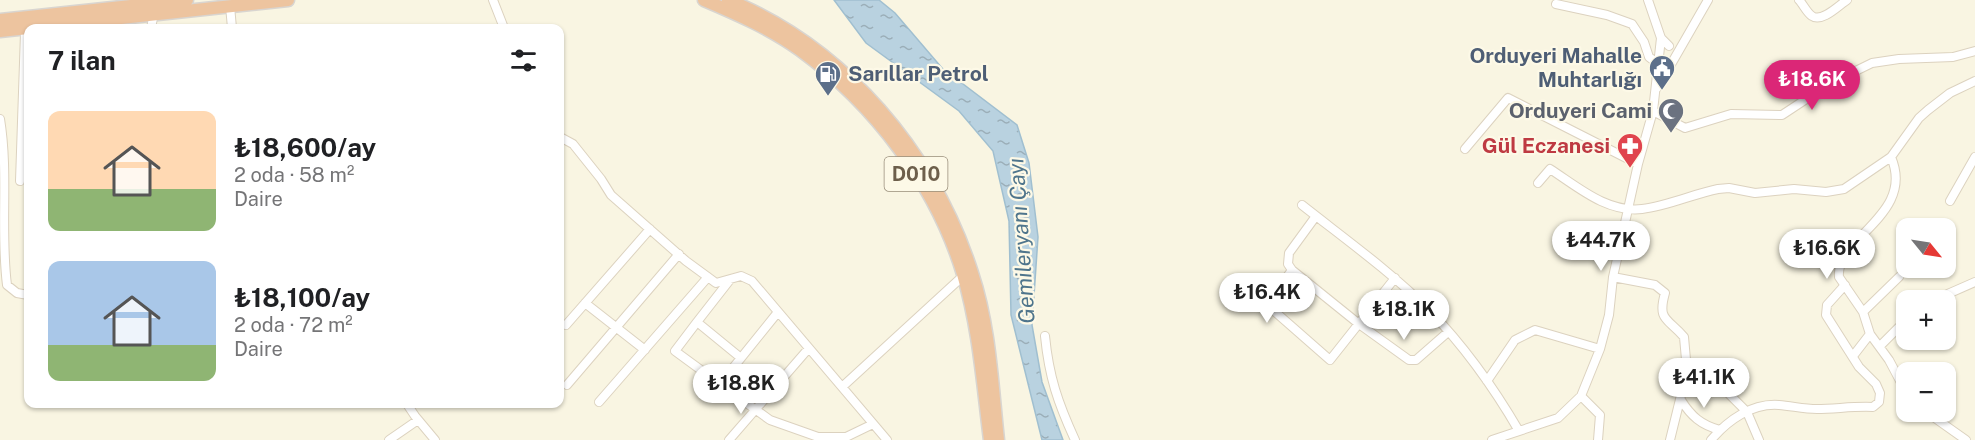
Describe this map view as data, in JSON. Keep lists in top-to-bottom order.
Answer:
{
  "streets": {
    "highway": ["D010"]
  },
  "water": ["Gemileryanı Çayı"],
  "places": {
    "public building": ["Orduyeri Mahalle Muhtarlığı"],
    "fuel station": ["Sarıllar Petrol"],
    "mosque": ["Orduyeri Cami"],
    "pharmacy": ["Gül Eczanesi"]
  },
  "north": "bottom right",
  "page": {
    "heading": "7 ilan",
    "price": [
      "₺18.6K",
      "₺44.7K",
      "₺16.6K",
      "₺16.4K",
      "₺18.1K",
      "₺41.1K",
      "₺18.8K"
    ],
    "list": [
      {
        "name": "₺18,600/ay",
        "note": "2 oda · 58 m² · Daire"
      },
      {
        "name": "₺18,100/ay",
        "note": "2 oda · 72 m² · Daire"
      }
    ],
    "map_buttons": ["+", "−"]
  }
}
